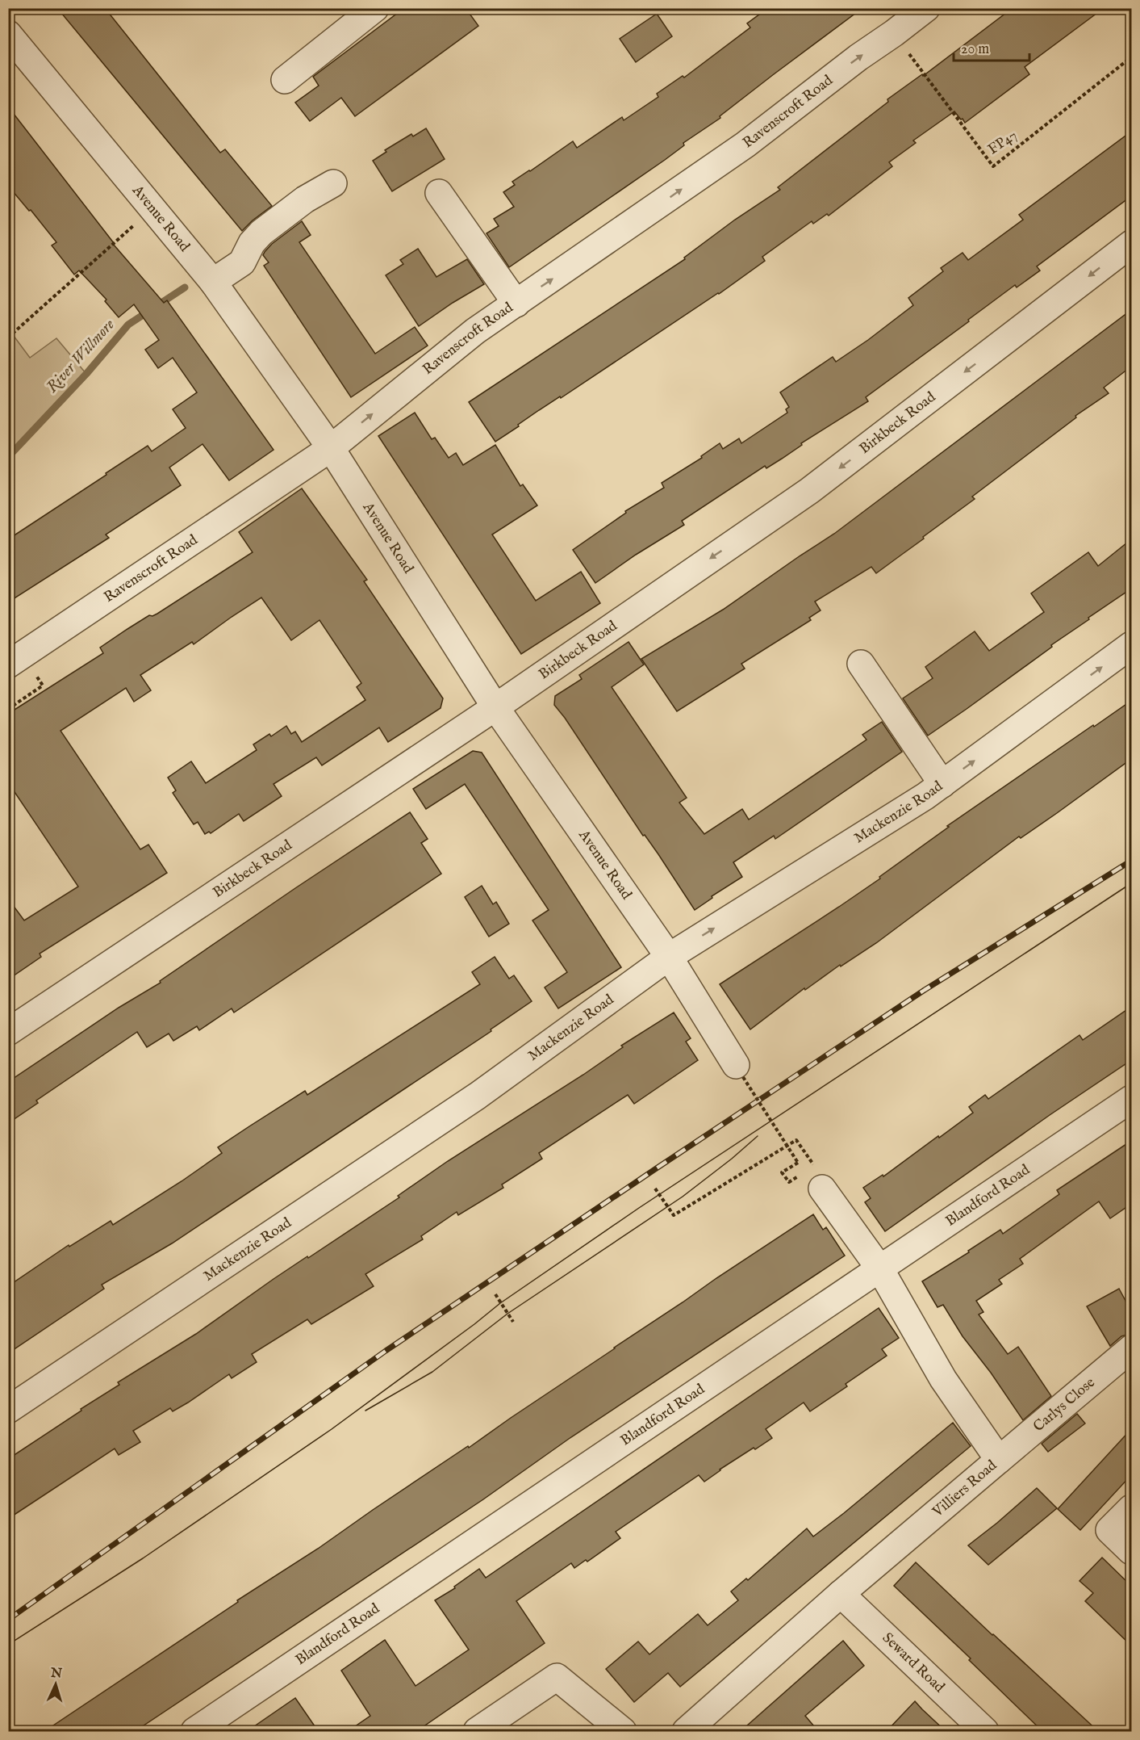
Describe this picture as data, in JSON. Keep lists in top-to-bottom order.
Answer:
{
  "streets": {
    "street": [
      "Ravenscroft Road",
      "Avenue Road",
      "Birkbeck Road",
      "Mackenzie Road",
      "Blandford Road",
      "Carlys Close",
      "Villiers Road",
      "Seward Road"
    ],
    "path": ["FP47"]
  },
  "crossings": [
    ["Ravenscroft Road", "FP47"],
    ["Ravenscroft Road", "Avenue Road"],
    ["Avenue Road", "Birkbeck Road"],
    ["Avenue Road", "Mackenzie Road"],
    ["Blandford Road", "Villiers Road"],
    ["Carlys Close", "Villiers Road"],
    ["Villiers Road", "Seward Road"]
  ],
  "one_way": ["Ravenscroft Road", "Birkbeck Road", "Mackenzie Road"],
  "water": ["River Willmore"],
  "scale_bar": "20 m",
  "north": "top"
}
